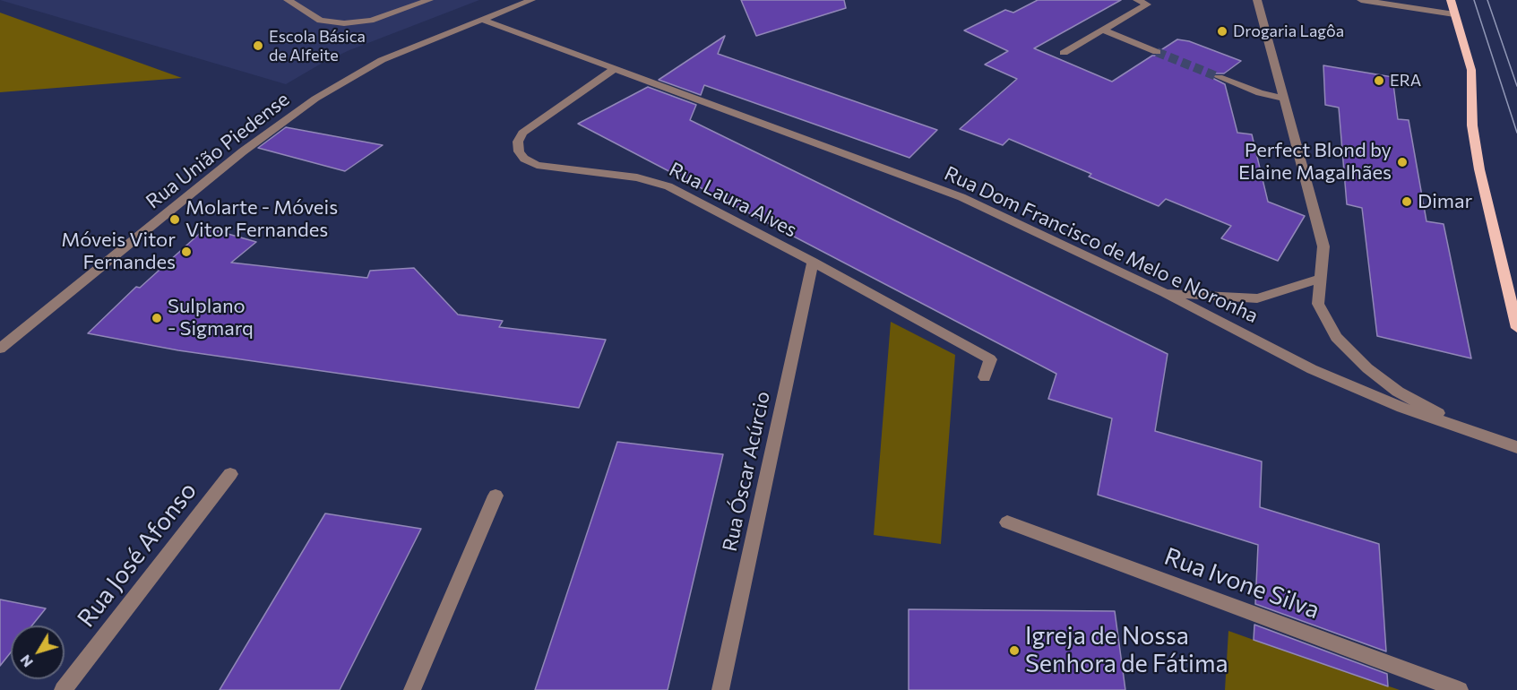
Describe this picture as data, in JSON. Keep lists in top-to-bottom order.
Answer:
{
  "streets": {
    "street": [
      "Rua União Piedense",
      "Rua Laura Alves",
      "Rua Dom Francisco de Melo e Noronha",
      "Rua Óscar Acúrcio",
      "Rua José Afonso",
      "Rua Ivone Silva"
    ]
  },
  "crossings": [
    ["Rua União Piedense", "Rua Dom Francisco de Melo e Noronha"],
    ["Rua Laura Alves", "Rua Dom Francisco de Melo e Noronha"],
    ["Rua Laura Alves", "Rua Óscar Acúrcio"]
  ],
  "places": [
    "Drogaria Lagôa",
    "Escola Básica de Alfeite",
    "ERA",
    "Perfect Blond by Elaine Magalhães",
    "Dimar",
    "Molarte - Móveis Vitor Fernandes",
    "Móveis Vitor Fernandes",
    "Sulplano - Sigmarq",
    "Igreja de Nossa Senhora de Fátima"
  ],
  "north": "bottom left"
}
